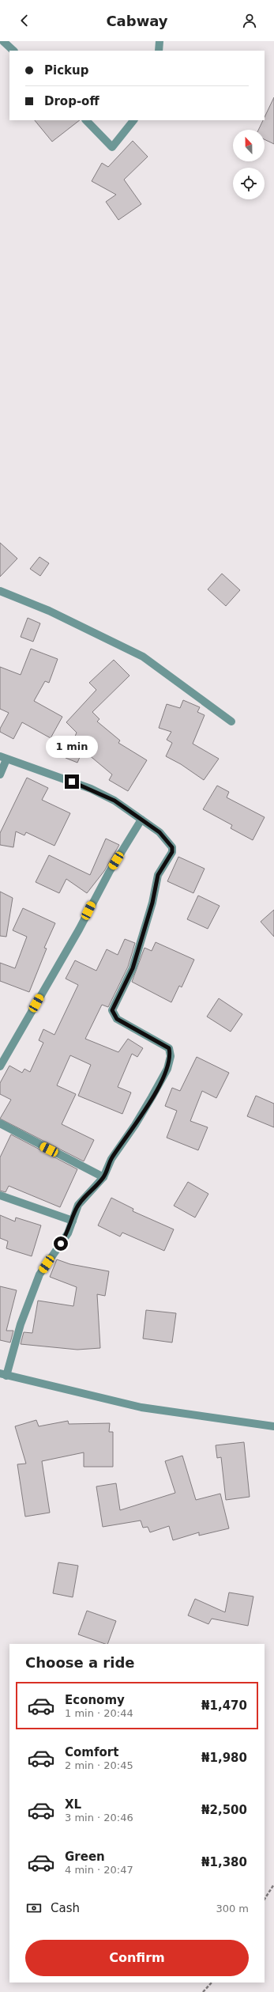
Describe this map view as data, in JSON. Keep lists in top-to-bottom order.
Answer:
{
  "north": "top",
  "page": {
    "header": "Cabway",
    "banner": ["Pickup", "Drop-off"],
    "bubble": "1 min",
    "heading": "Choose a ride",
    "list": [
      {
        "name": "Economy",
        "note": "1 min · 20:44",
        "value": "₦1,470"
      },
      {
        "name": "Comfort",
        "note": "2 min · 20:45",
        "value": "₦1,980"
      },
      {
        "name": "XL",
        "note": "3 min · 20:46",
        "value": "₦2,500"
      },
      {
        "name": "Green",
        "note": "4 min · 20:47",
        "value": "₦1,380"
      }
    ],
    "pay": ["Cash", "300 m"],
    "buttons": "Confirm"
  }
}
